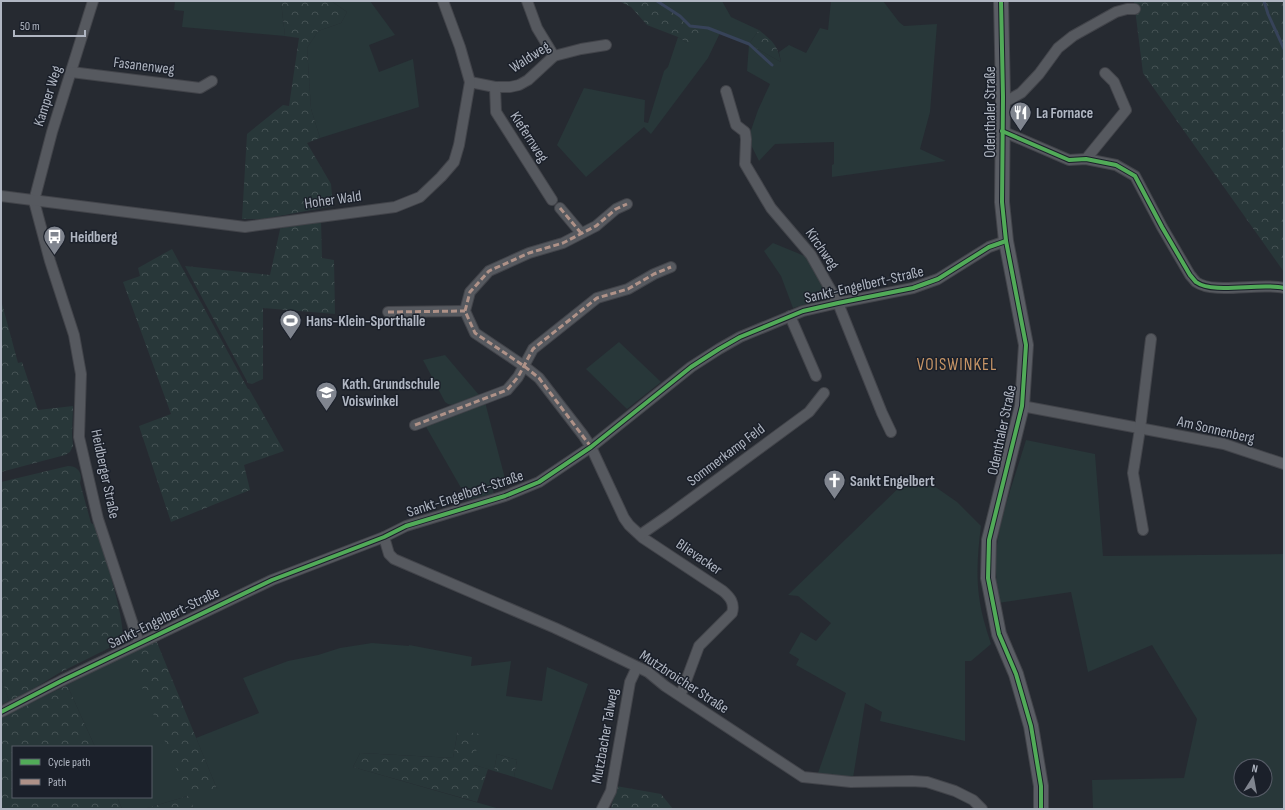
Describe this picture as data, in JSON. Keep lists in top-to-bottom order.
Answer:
{
  "streets": {
    "main road": ["Odenthaler Straße"],
    "street": [
      "Waldweg",
      "Fasanenweg",
      "Kamper Weg",
      "Kiefernweg",
      "Hoher Wald",
      "Kirchweg",
      "Sankt-Engelbert-Straße",
      "Am Sonnenberg",
      "Sommerkamp Feld",
      "Heidberger Straße",
      "Blievacker",
      "Mutzbroicher Straße",
      "Mutzbacher Talweg"
    ]
  },
  "crossings": [
    ["Waldweg", "Kiefernweg"],
    ["Waldweg", "Hoher Wald"],
    ["Fasanenweg", "Kamper Weg"],
    ["Kamper Weg", "Hoher Wald"],
    ["Kamper Weg", "Heidberger Straße"],
    ["Odenthaler Straße", "Sankt-Engelbert-Straße"],
    ["Odenthaler Straße", "Am Sonnenberg"],
    ["Hoher Wald", "Heidberger Straße"],
    ["Kirchweg", "Sankt-Engelbert-Straße"],
    ["Sankt-Engelbert-Straße", "Heidberger Straße"],
    ["Sankt-Engelbert-Straße", "Blievacker"],
    ["Sankt-Engelbert-Straße", "Mutzbroicher Straße"],
    ["Sommerkamp Feld", "Blievacker"],
    ["Blievacker", "Mutzbroicher Straße"],
    ["Mutzbroicher Straße", "Mutzbacher Talweg"]
  ],
  "districts": ["VOISWINKEL"],
  "places": {
    "restaurant": ["La Fornace"],
    "bus stop": ["Heidberg"],
    "sports": ["Hans-Klein-Sporthalle"],
    "school or university": ["Kath. Grundschule Voiswinkel"],
    "church": ["Sankt Engelbert"]
  },
  "legend": ["Cycle path", "Path"],
  "scale_bar": "50 m",
  "north": "top"
}
